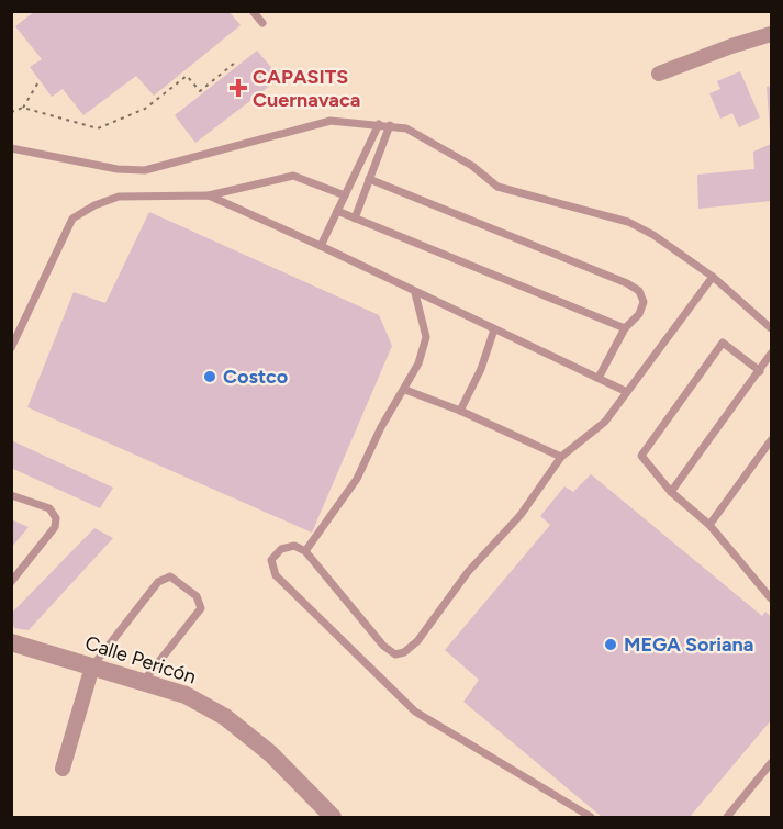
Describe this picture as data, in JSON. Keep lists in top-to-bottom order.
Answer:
{
  "streets": {
    "street": ["Calle Pericón"]
  },
  "places": {
    "health": ["CAPASITS Cuernavaca"],
    "other": ["Costco", "MEGA Soriana"]
  }
}
